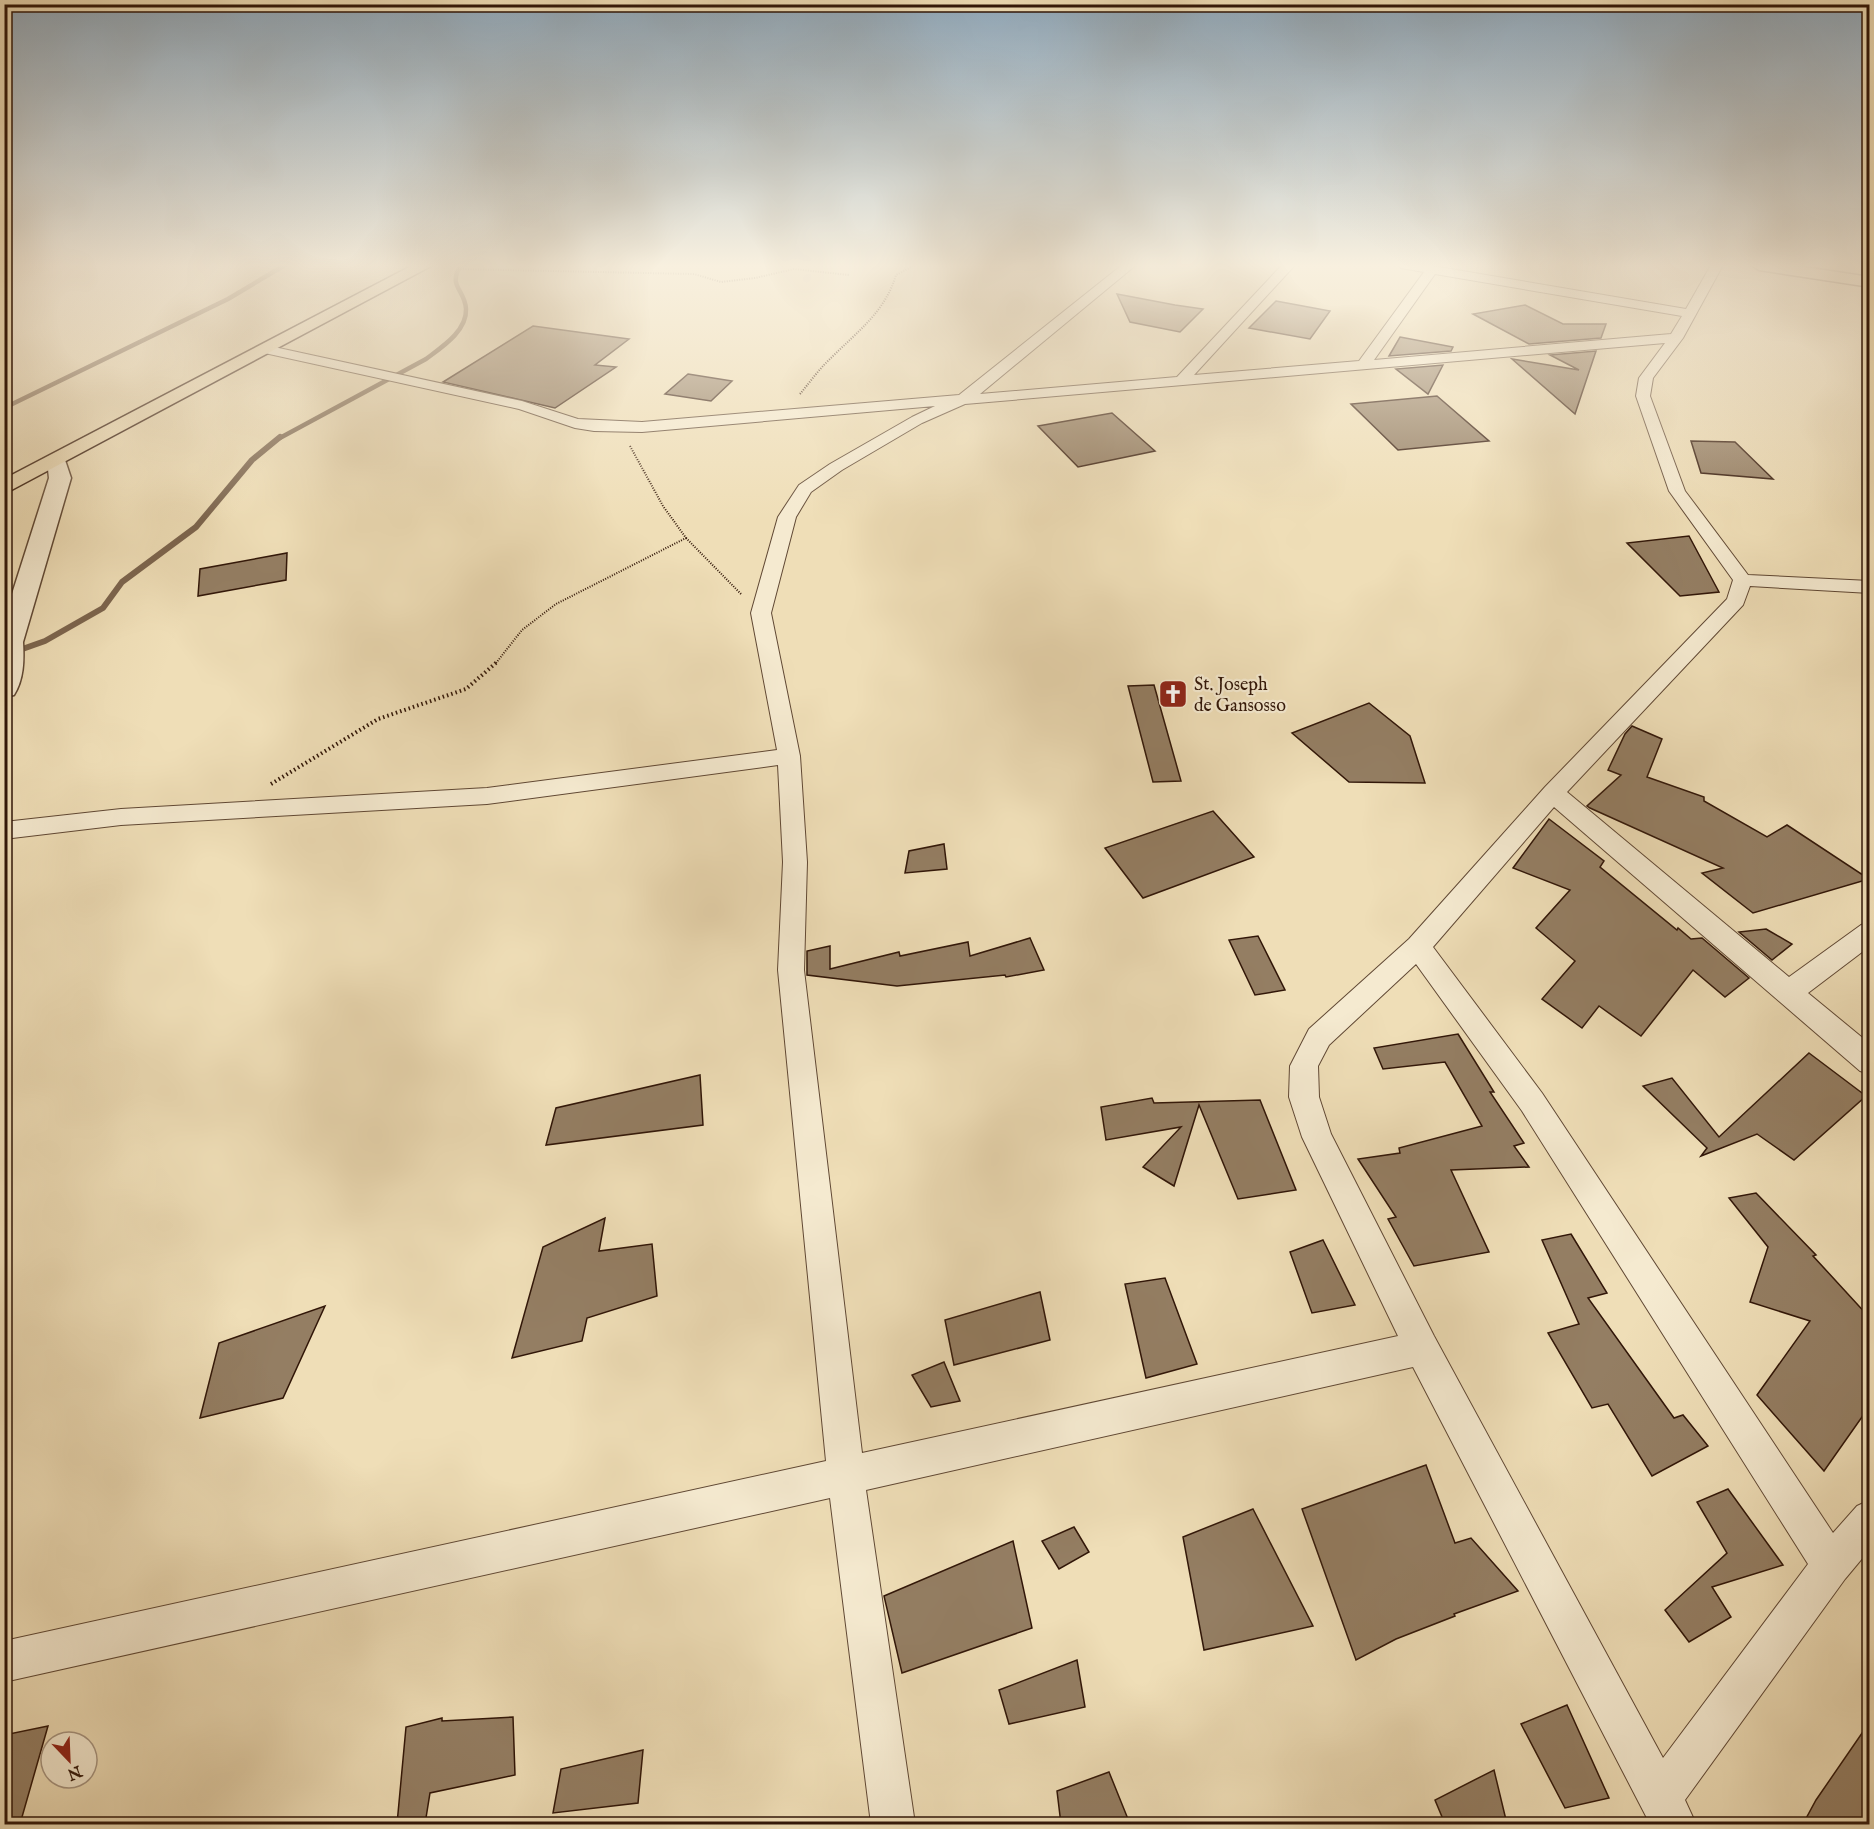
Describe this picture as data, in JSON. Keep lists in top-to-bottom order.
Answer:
{
  "places": {
    "church": ["St. Joseph de Gansosso"]
  },
  "north": "bottom right"
}
